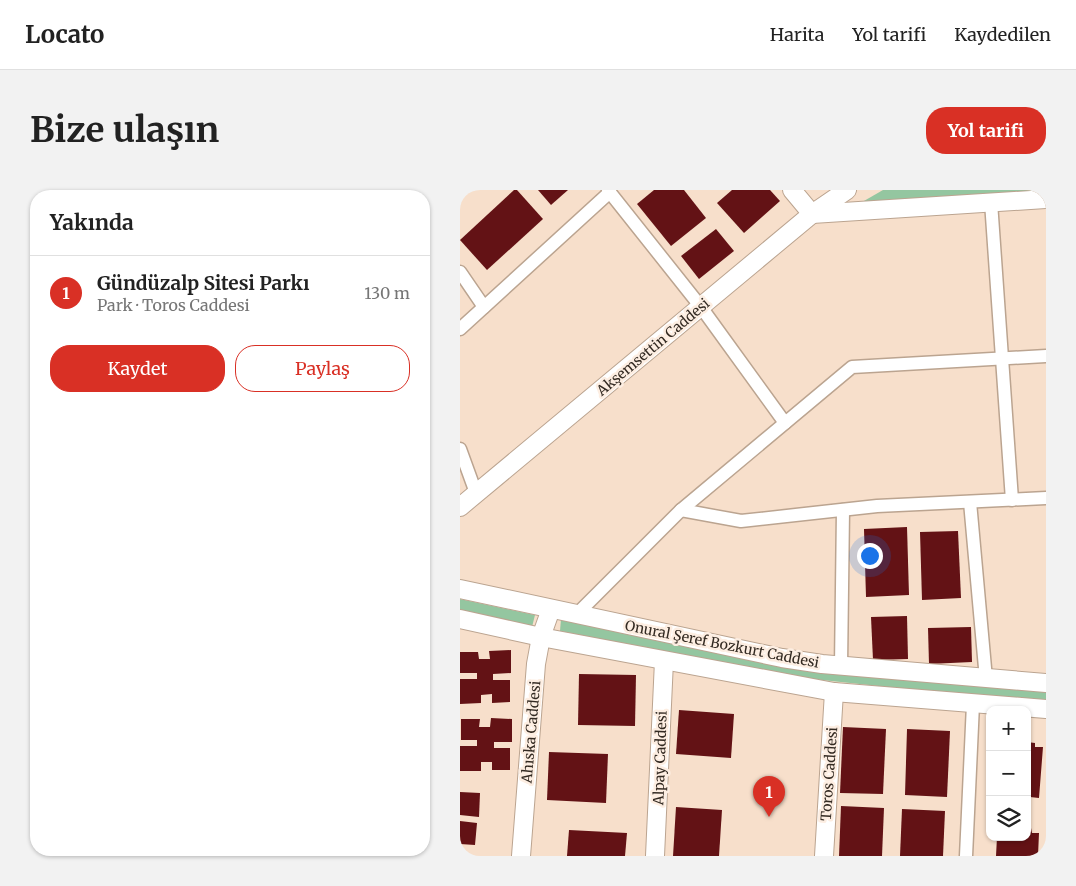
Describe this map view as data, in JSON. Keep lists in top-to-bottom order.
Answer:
{
  "streets": {
    "street": [
      "Akşemsettin Caddesi",
      "Onural Şeref Bozkurt Caddesi",
      "Ahıska Caddesi",
      "Alpay Caddesi",
      "Toros Caddesi"
    ]
  },
  "crossings": [
    ["Onural Şeref Bozkurt Caddesi", "Ahıska Caddesi"],
    ["Onural Şeref Bozkurt Caddesi", "Alpay Caddesi"],
    ["Onural Şeref Bozkurt Caddesi", "Toros Caddesi"]
  ],
  "page": {
    "header": "Locato",
    "nav": ["Harita", "Yol tarifi", "Kaydedilen"],
    "buttons": [
      "Yol tarifi",
      ["Kaydet", "Paylaş"]
    ],
    "title": "Bize ulaşın",
    "heading": "Yakında",
    "list": [
      {
        "mark": "1",
        "name": "Gündüzalp Sitesi Parkı",
        "note": "Park · Toros Caddesi",
        "value": "130 m"
      }
    ],
    "map_buttons": ["+", "−"],
    "pins": "1"
  }
}
